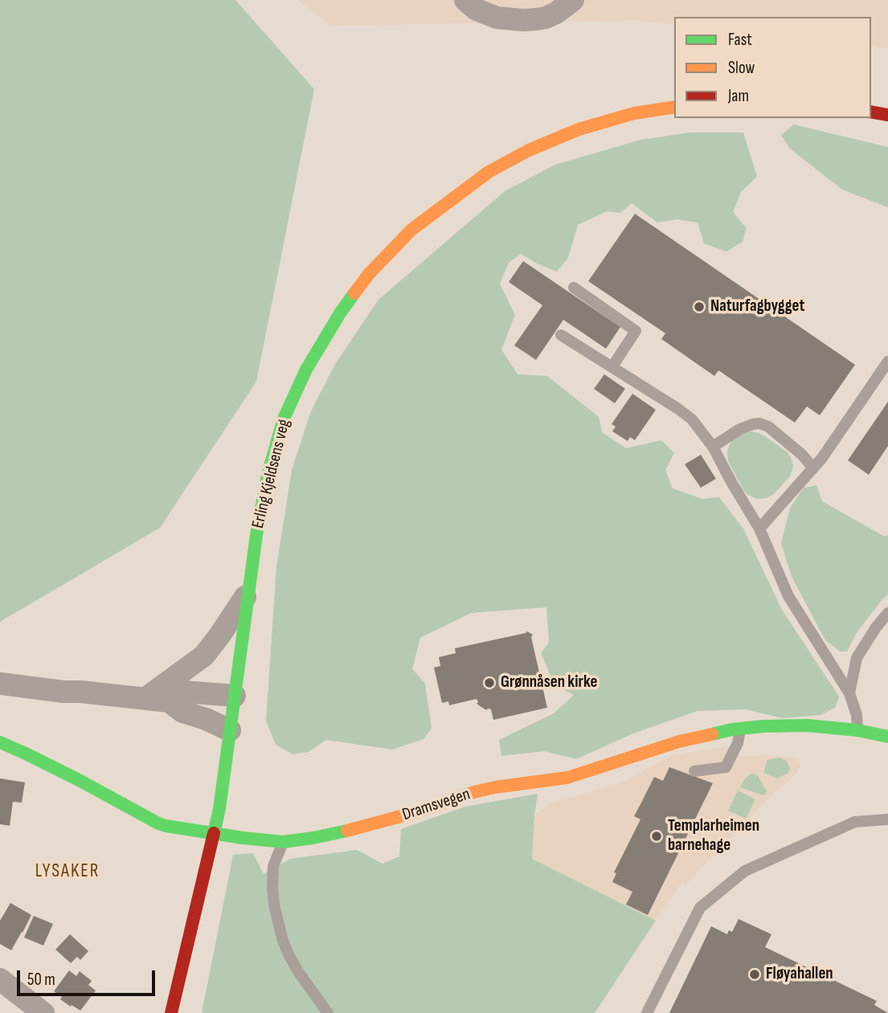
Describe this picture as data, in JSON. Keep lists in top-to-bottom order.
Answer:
{
  "streets": {
    "main road": ["Erling Kjeldsens veg", "Dramsvegen"]
  },
  "districts": ["LYSAKER"],
  "places": [
    "Naturfagbygget",
    "Grønnåsen kirke",
    "Templarheimen barnehage",
    "Fløyahallen"
  ],
  "legend": ["Fast", "Slow", "Jam"],
  "scale_bar": "50 m"
}
